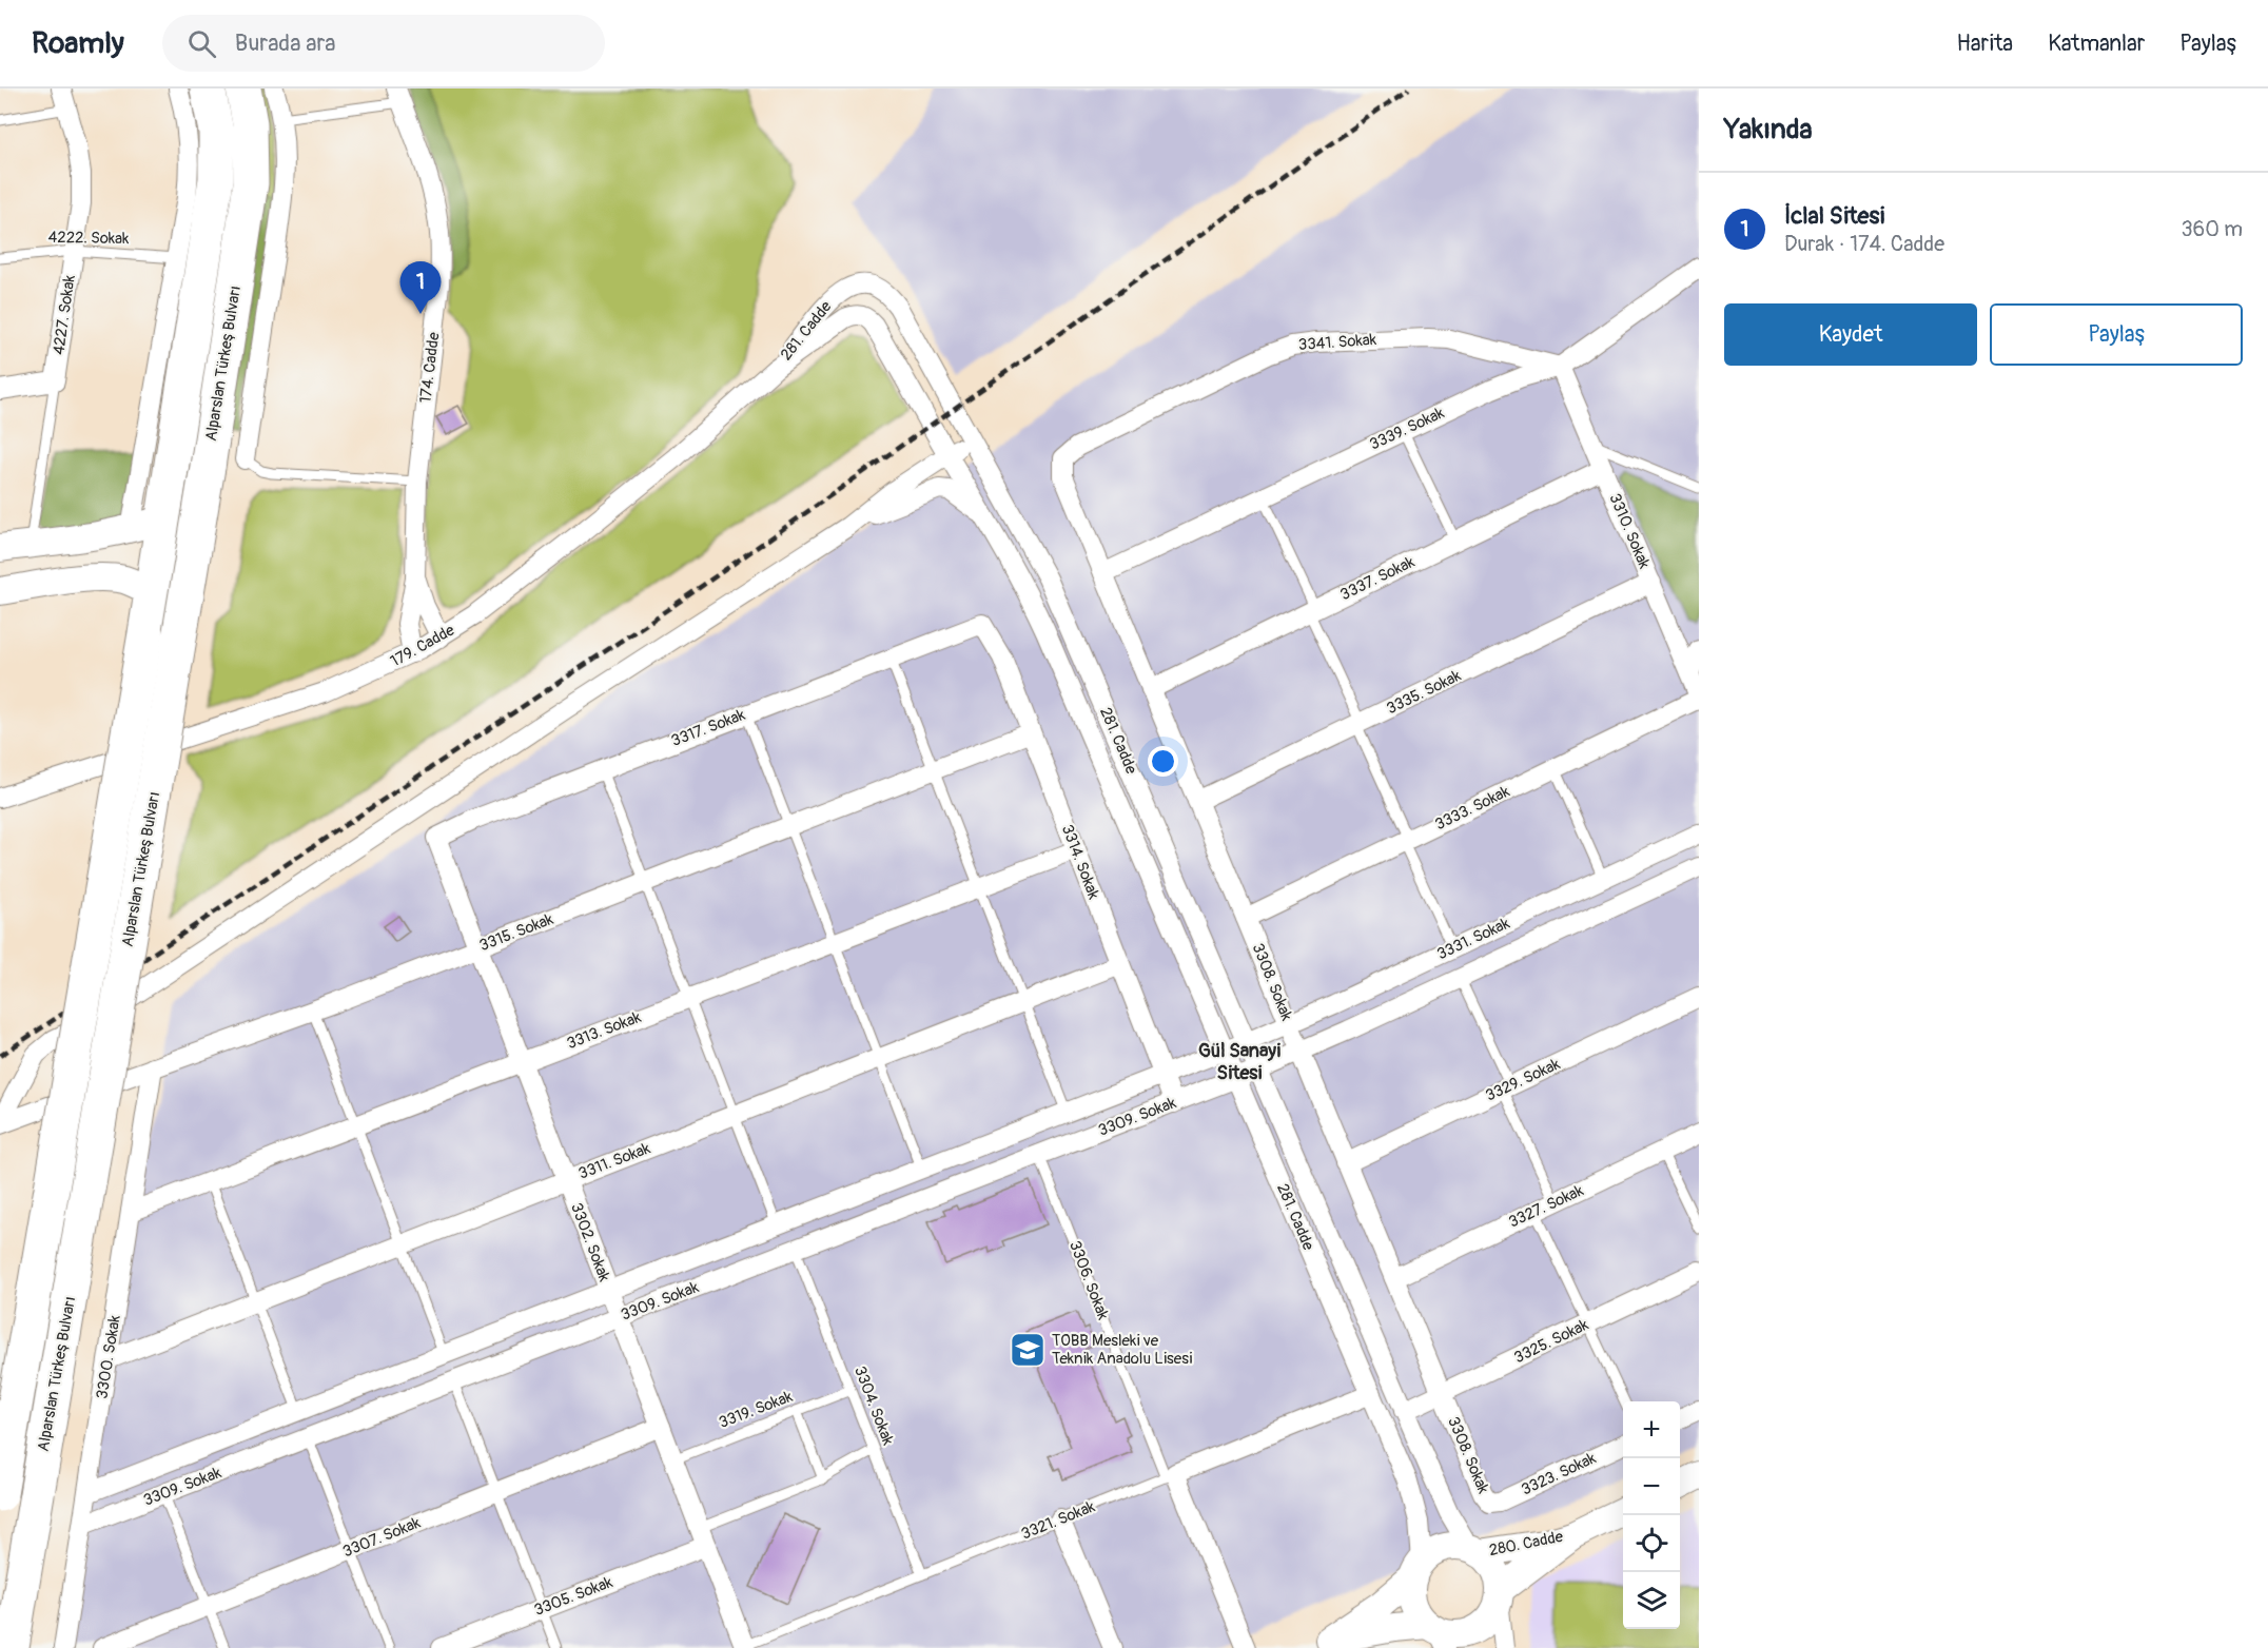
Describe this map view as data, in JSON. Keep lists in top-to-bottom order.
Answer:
{
  "streets": {
    "highway": ["Alparslan Türkeş Bulvarı"],
    "street": [
      "4227. Sokak",
      "281. Cadde",
      "3341. Sokak",
      "174. Cadde",
      "3339. Sokak",
      "3310. Sokak",
      "3337. Sokak",
      "179. Cadde",
      "3335. Sokak",
      "3317. Sokak",
      "3333. Sokak",
      "3314. Sokak",
      "3315. Sokak",
      "3331. Sokak",
      "3308. Sokak",
      "3313. Sokak",
      "3329. Sokak",
      "3309. Sokak",
      "3311. Sokak",
      "3327. Sokak",
      "3302. Sokak",
      "3306. Sokak",
      "3325. Sokak",
      "3300. Sokak",
      "3323. Sokak",
      "3321. Sokak",
      "3307. Sokak",
      "280. Cadde",
      "3305. Sokak"
    ],
    "lane": ["4222. Sokak", "3304. Sokak", "3319. Sokak"]
  },
  "crossings": [
    ["4222. Sokak", "4227. Sokak"],
    ["281. Cadde", "179. Cadde"],
    ["281. Cadde", "3331. Sokak"],
    ["281. Cadde", "3309. Sokak"],
    ["281. Cadde", "3325. Sokak"],
    ["281. Cadde", "3321. Sokak"],
    ["281. Cadde", "280. Cadde"],
    ["3341. Sokak", "3339. Sokak"],
    ["3341. Sokak", "3310. Sokak"],
    ["3341. Sokak", "3308. Sokak"],
    ["3339. Sokak", "3310. Sokak"],
    ["3339. Sokak", "3308. Sokak"],
    ["3310. Sokak", "3337. Sokak"],
    ["3310. Sokak", "3335. Sokak"],
    ["3310. Sokak", "3333. Sokak"],
    ["3337. Sokak", "3308. Sokak"],
    ["3335. Sokak", "3308. Sokak"],
    ["3317. Sokak", "3314. Sokak"],
    ["3317. Sokak", "3302. Sokak"],
    ["3333. Sokak", "3308. Sokak"],
    ["3314. Sokak", "3315. Sokak"],
    ["3314. Sokak", "3313. Sokak"],
    ["3314. Sokak", "3309. Sokak"],
    ["3314. Sokak", "3311. Sokak"],
    ["3315. Sokak", "3302. Sokak"],
    ["3315. Sokak", "3300. Sokak"],
    ["3331. Sokak", "3308. Sokak"],
    ["3331. Sokak", "3309. Sokak"],
    ["3308. Sokak", "3329. Sokak"],
    ["3308. Sokak", "3327. Sokak"],
    ["3308. Sokak", "3325. Sokak"],
    ["3308. Sokak", "3323. Sokak"],
    ["3313. Sokak", "3302. Sokak"],
    ["3313. Sokak", "3300. Sokak"],
    ["3309. Sokak", "3302. Sokak"],
    ["3309. Sokak", "3306. Sokak"],
    ["3309. Sokak", "3300. Sokak"],
    ["3309. Sokak", "3304. Sokak"],
    ["3311. Sokak", "3302. Sokak"],
    ["3311. Sokak", "3300. Sokak"],
    ["3302. Sokak", "3319. Sokak"],
    ["3302. Sokak", "3321. Sokak"],
    ["3302. Sokak", "3307. Sokak"],
    ["3302. Sokak", "3305. Sokak"],
    ["3306. Sokak", "3321. Sokak"],
    ["3304. Sokak", "3319. Sokak"],
    ["3304. Sokak", "3321. Sokak"]
  ],
  "districts": ["Gül Sanayi Sitesi"],
  "places": {
    "school or university": ["TOBB Mesleki ve Teknik Anadolu Lisesi"]
  },
  "page": {
    "header": "Roamly",
    "search": "Burada ara",
    "nav": ["Harita", "Katmanlar", "Paylaş"],
    "heading": "Yakında",
    "list": [
      {
        "mark": "1",
        "name": "İclal Sitesi",
        "note": "Durak · 174. Cadde",
        "value": "360 m"
      }
    ],
    "pins": "1",
    "buttons": ["Kaydet", "Paylaş"],
    "map_buttons": ["+", "−"]
  }
}
